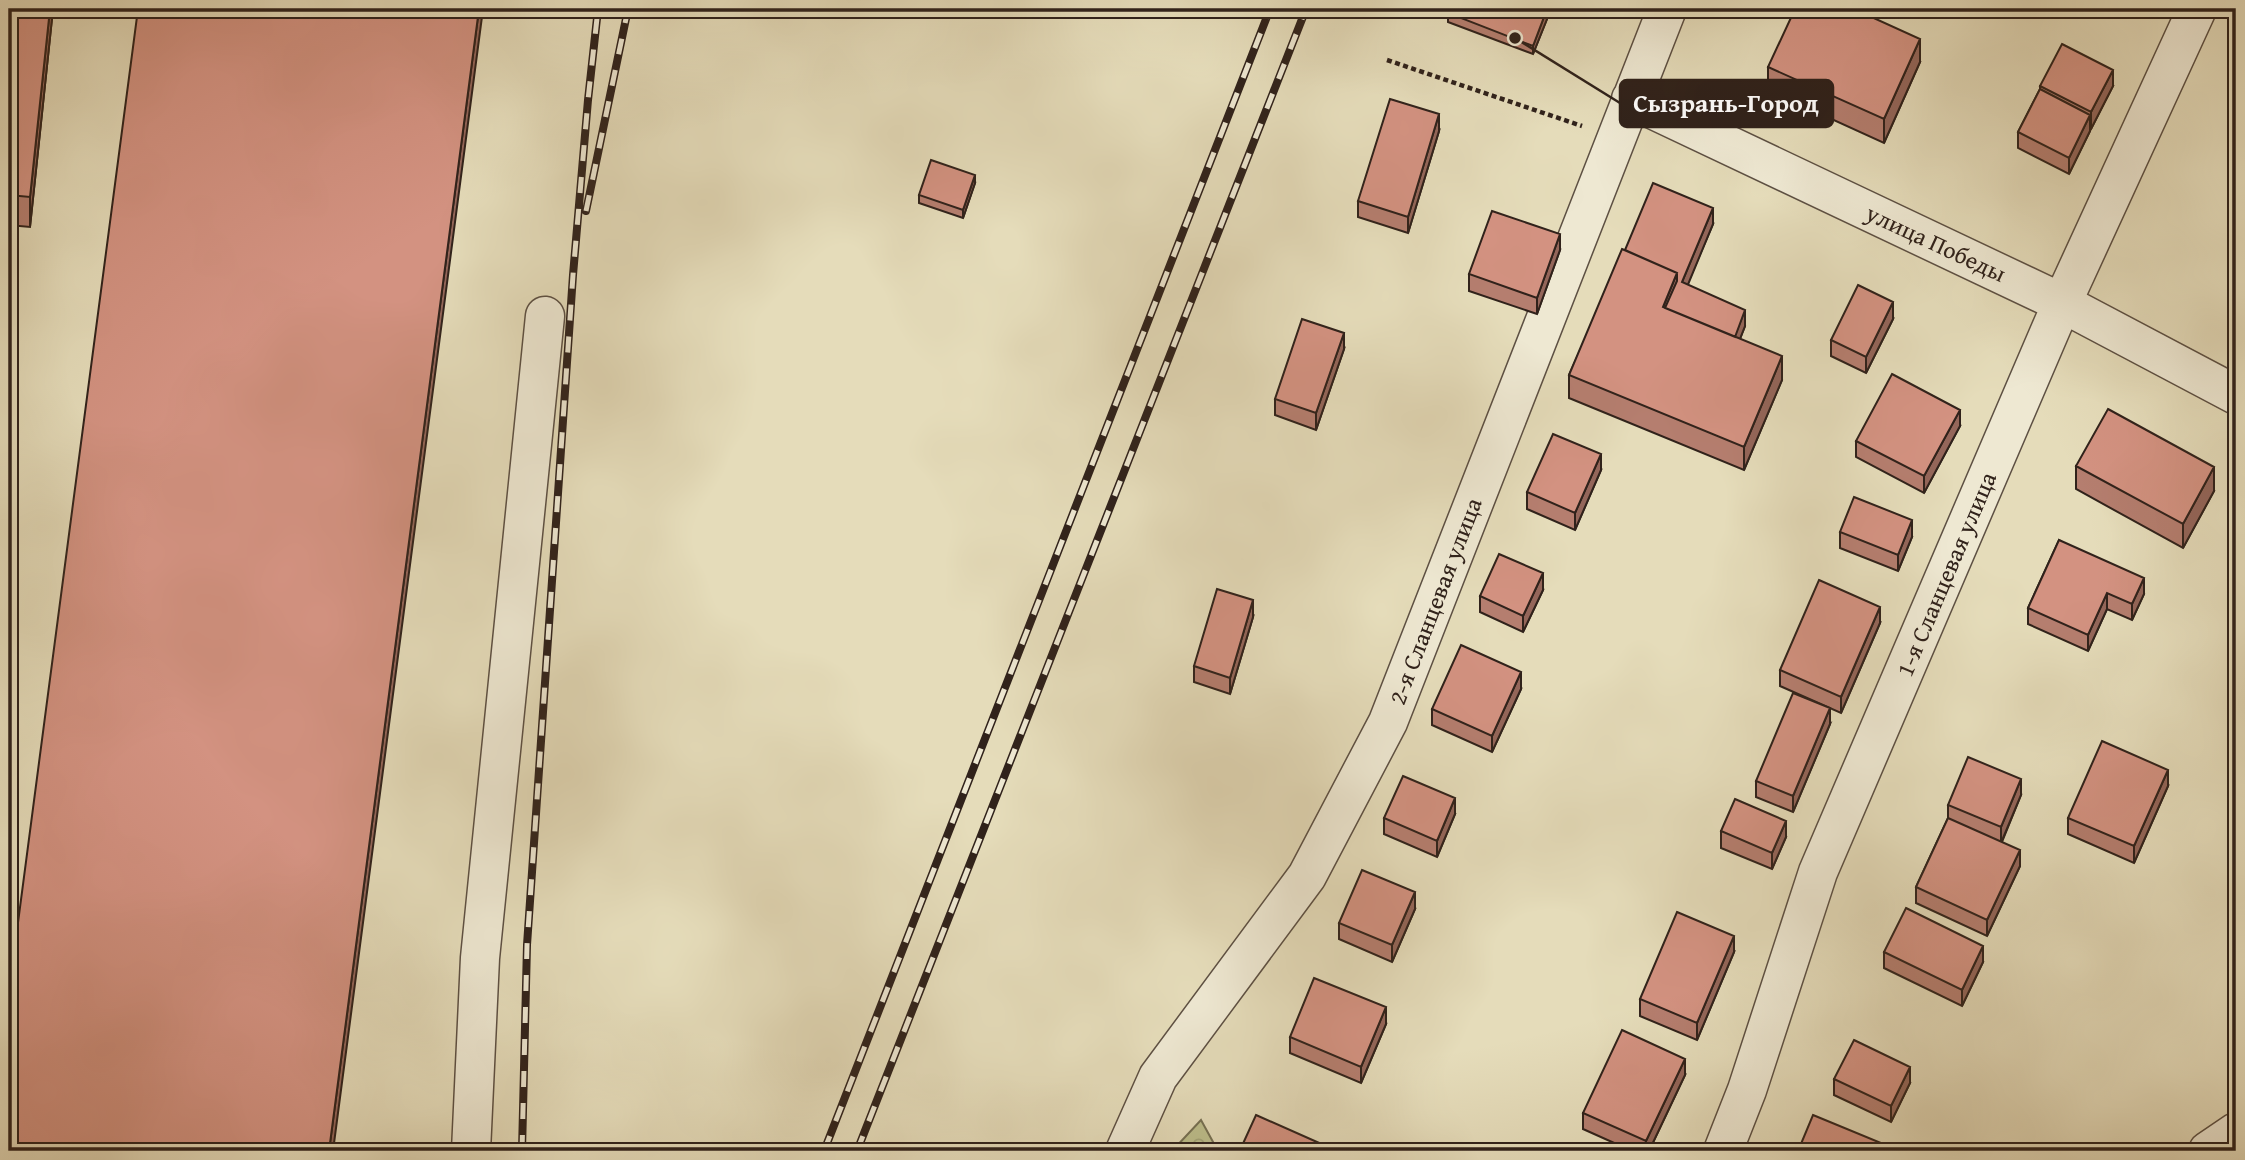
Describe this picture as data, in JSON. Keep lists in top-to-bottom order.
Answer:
{
  "streets": {
    "street": ["улица Победы", "1-я Сланцевая улица", "2-я Сланцевая улица"]
  },
  "crossings": [
    ["улица Победы", "1-я Сланцевая улица"],
    ["улица Победы", "2-я Сланцевая улица"]
  ],
  "places": ["Сызрань-Город"]
}
